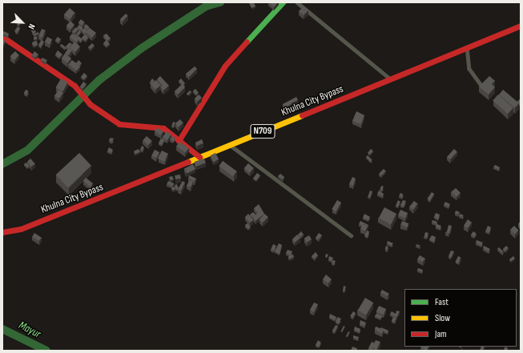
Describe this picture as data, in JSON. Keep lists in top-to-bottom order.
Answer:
{
  "streets": {
    "main road": ["Khulna City Bypass", "N709"]
  },
  "water": ["Mayur"],
  "legend": ["Fast", "Slow", "Jam"],
  "north": "bottom right"
}
